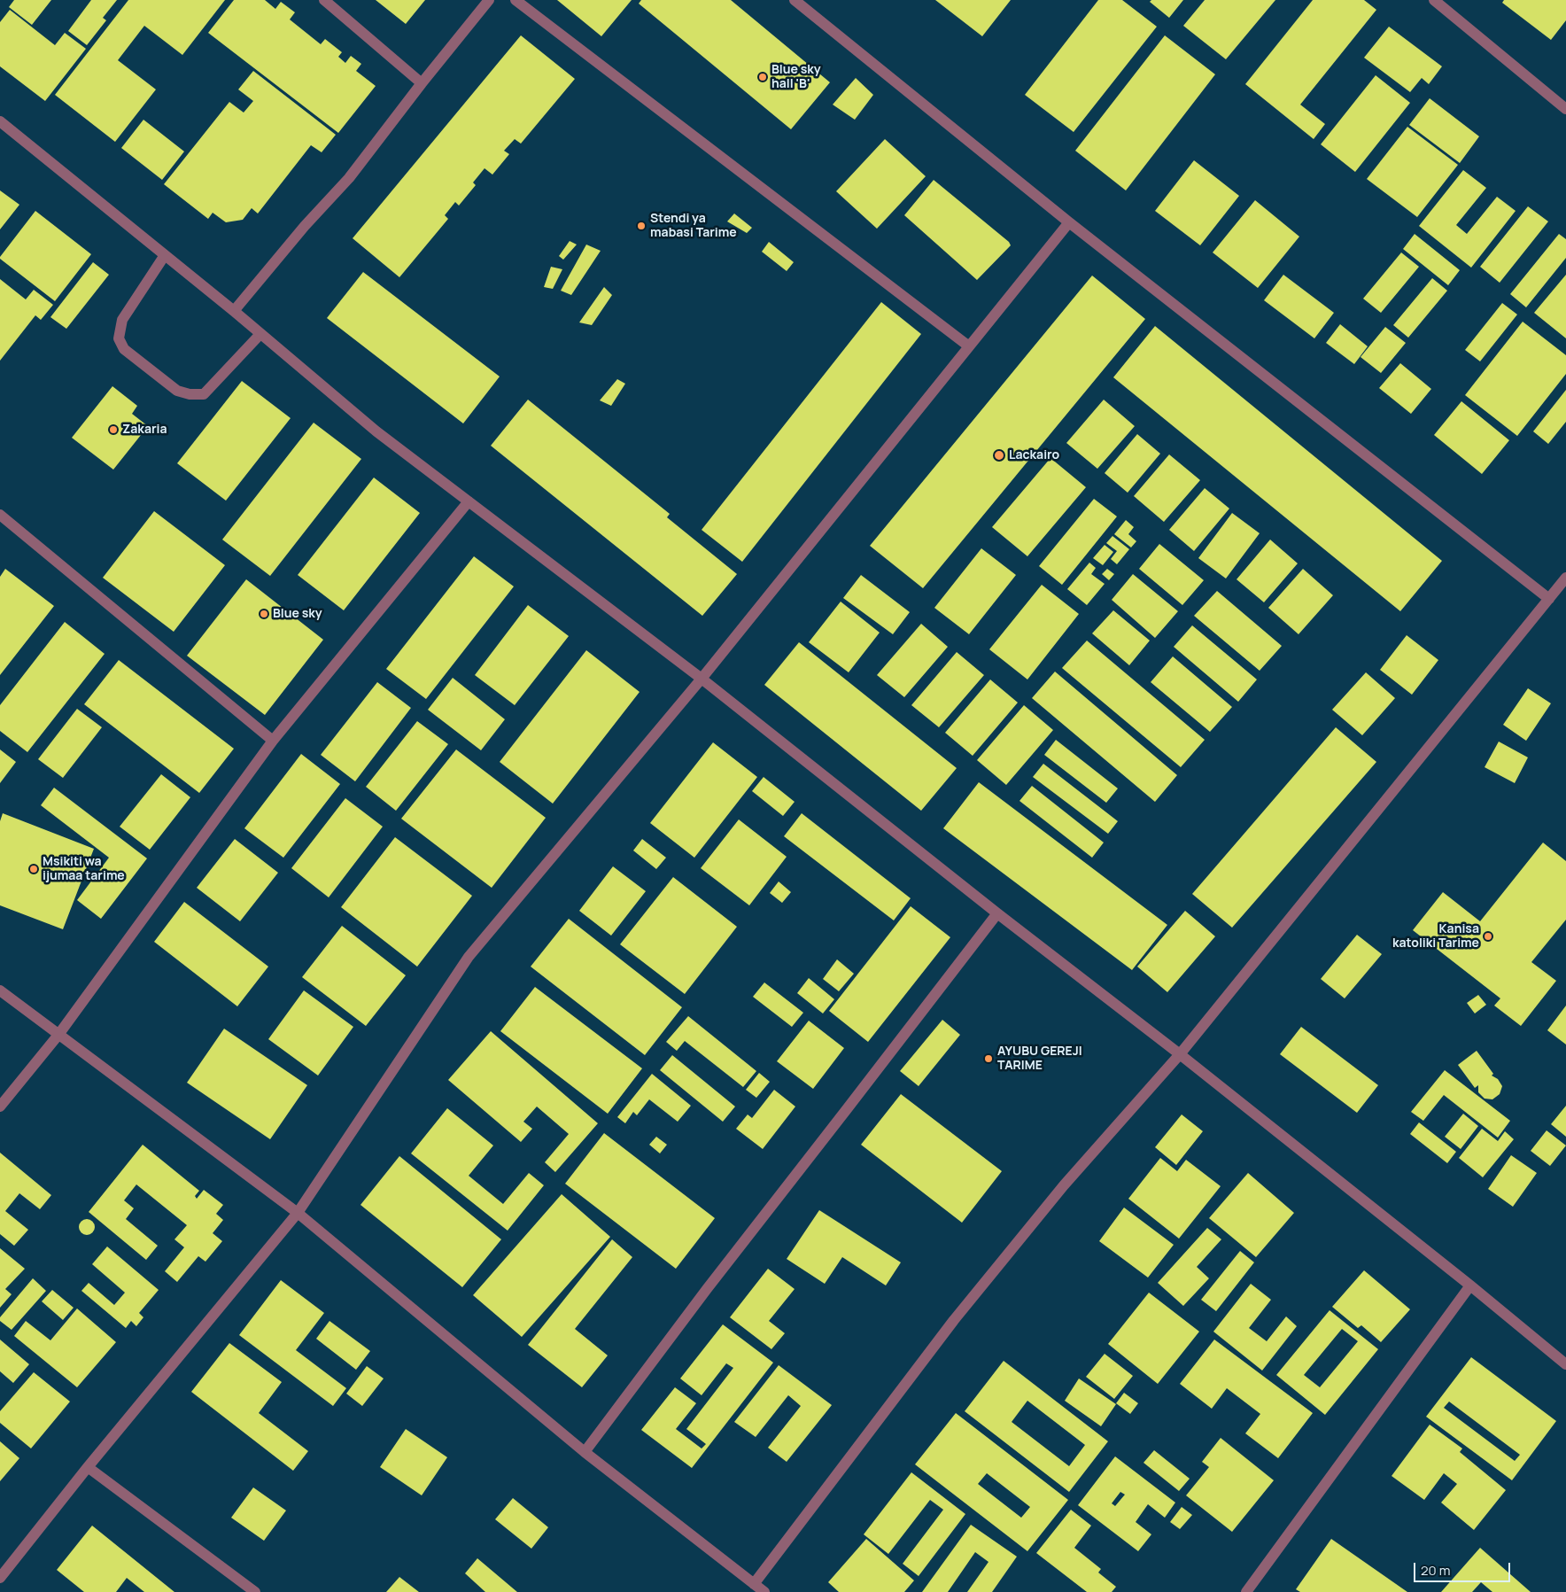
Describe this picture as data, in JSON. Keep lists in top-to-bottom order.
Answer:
{
  "places": [
    "Blue sky hall 'B'",
    "Stendi ya mabasi Tarime",
    "Zakaria",
    "Lackairo",
    "Blue sky",
    "Msikiti wa ijumaa tarime",
    "Kanisa katoliki Tarime",
    "AYUBU GEREJI TARIME"
  ],
  "scale_bar": "20 m"
}
